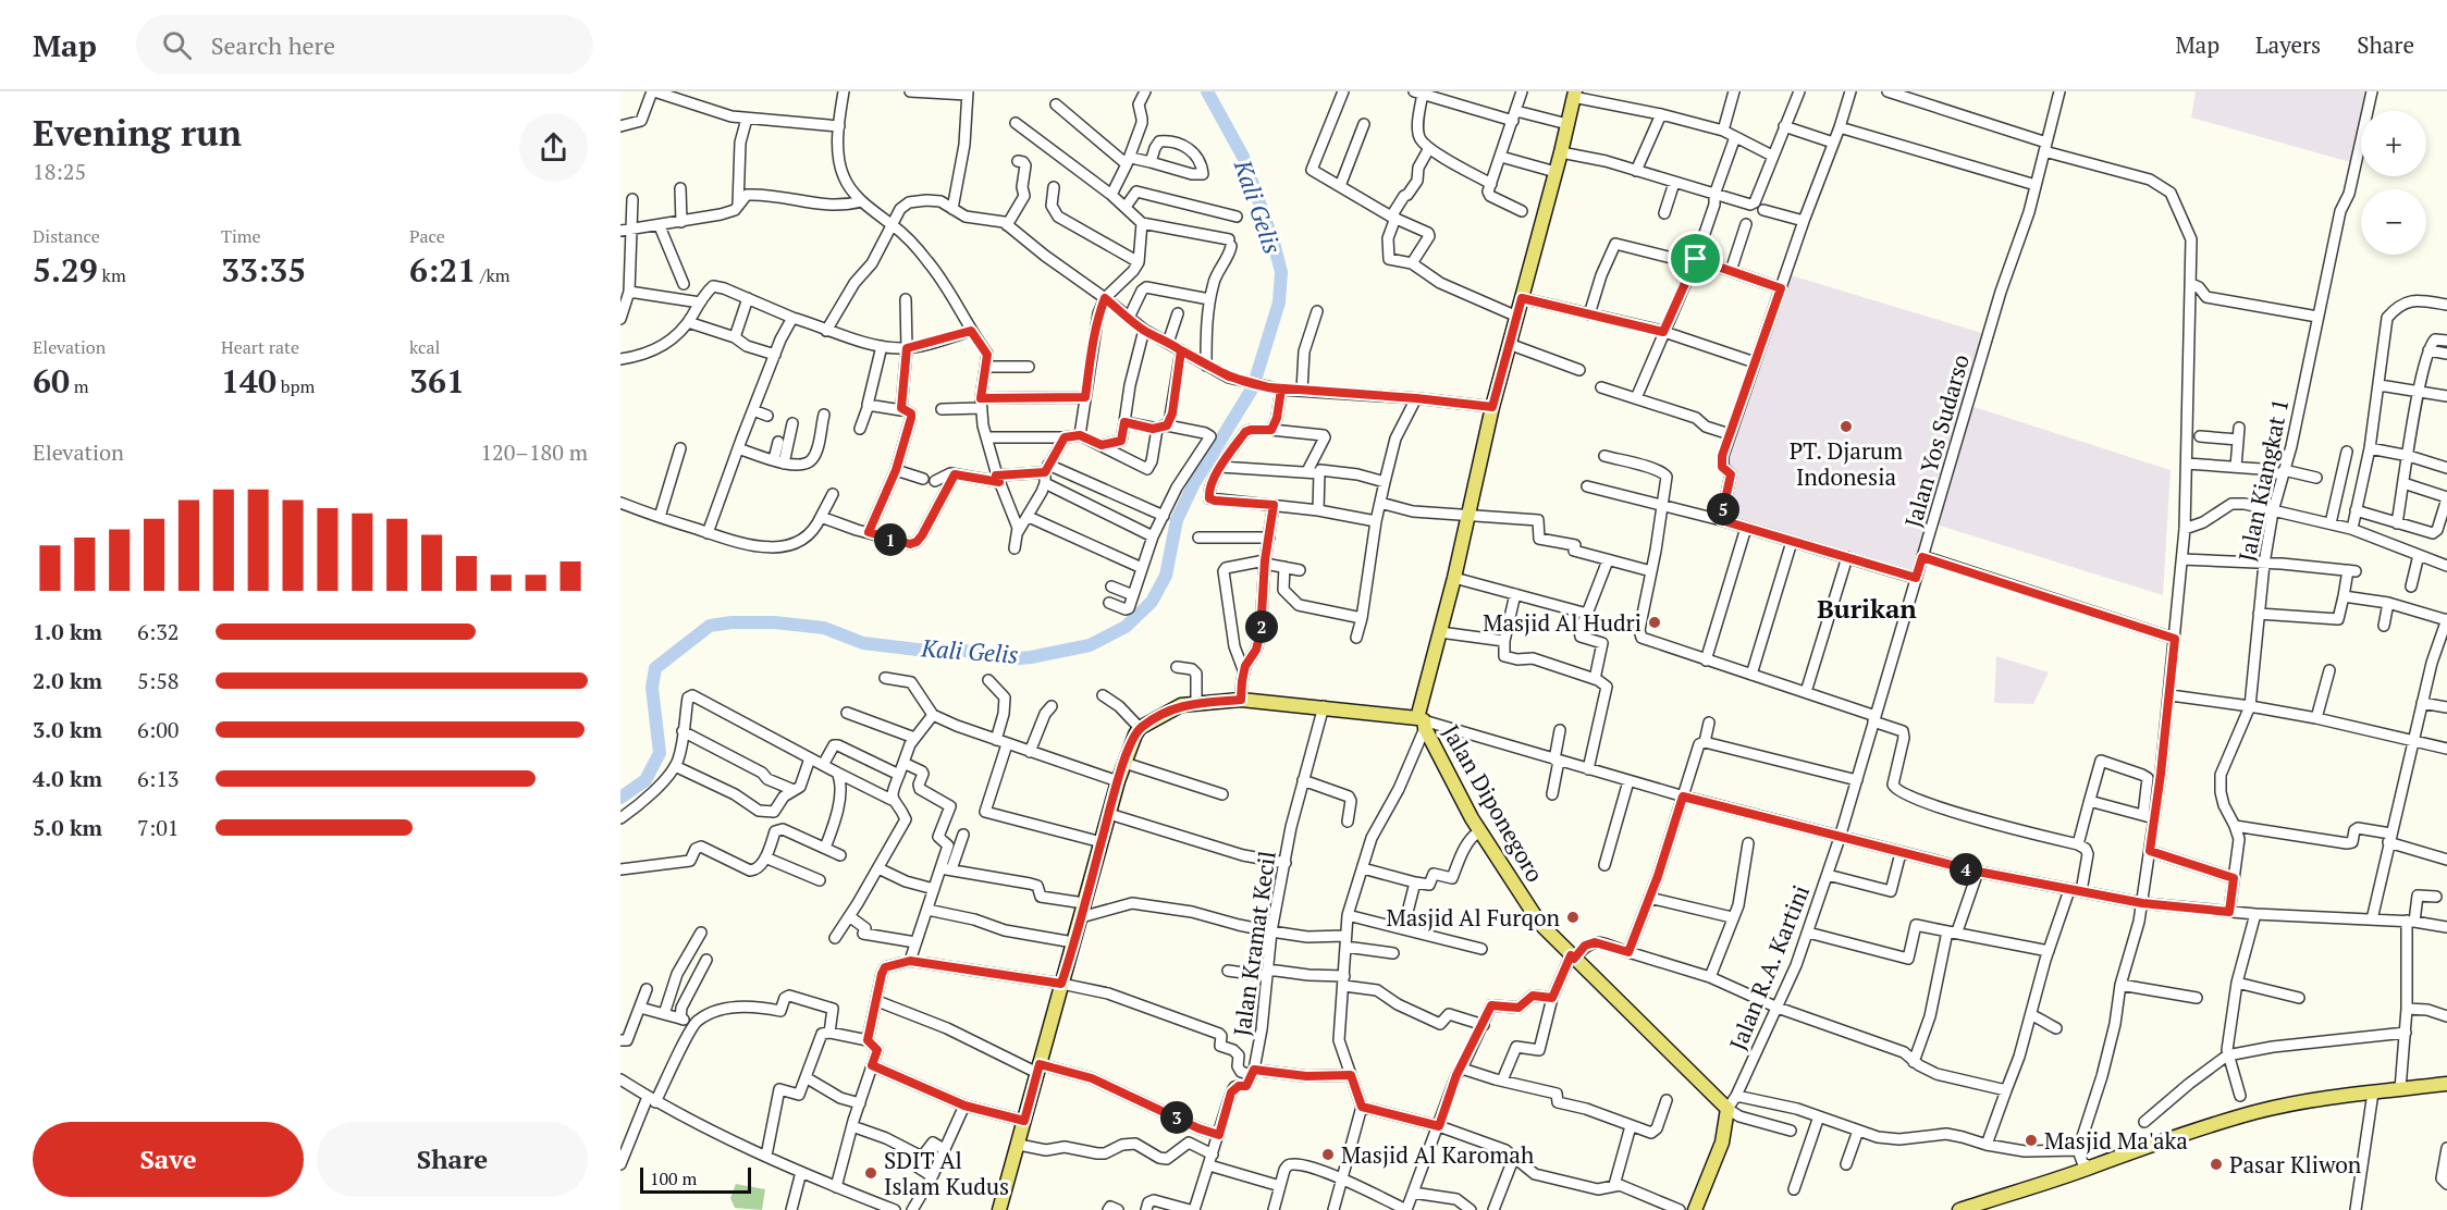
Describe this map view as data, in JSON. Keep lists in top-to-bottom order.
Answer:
{
  "streets": {
    "main road": ["Jalan Diponegoro"],
    "street": [
      "Jalan Yos Sudarso",
      "Jalan Kiangkat 1",
      "Jalan Kramat Kecil",
      "Jalan R.A. Kartini"
    ]
  },
  "crossings": [
    ["Jalan Yos Sudarso", "Jalan R.A. Kartini"],
    ["Jalan Diponegoro", "Jalan R.A. Kartini"]
  ],
  "districts": ["Burikan"],
  "water": ["Kali Gelis"],
  "places": [
    "PT. Djarum Indonesia",
    "Masjid Al Hudri",
    "Masjid Al Furqon",
    "Masjid Ma'aka",
    "Masjid Al Karomah",
    "Pasar Kliwon",
    "SDIT Al Islam Kudus"
  ],
  "scale_bar": "100 m",
  "page": {
    "header": "Map",
    "search": "Search here",
    "nav": ["Map", "Layers", "Share"],
    "heading": ["Evening run", "18:25"],
    "map_buttons": ["+", "−"],
    "stats": [
      ["Distance", "5.29 km"],
      ["Time", "33:35"],
      ["Pace", "6:21 /km"],
      ["Elevation", "60 m"],
      ["Heart rate", "140 bpm"],
      ["kcal", "361"]
    ],
    "chart": ["Elevation", "120–180 m"],
    "pins": [
      "5",
      "1",
      "2",
      "4",
      "3"
    ],
    "list": [
      {
        "name": "1.0 km",
        "note": "6:32"
      },
      {
        "name": "2.0 km",
        "note": "5:58"
      },
      {
        "name": "3.0 km",
        "note": "6:00"
      },
      {
        "name": "4.0 km",
        "note": "6:13"
      },
      {
        "name": "5.0 km",
        "note": "7:01"
      }
    ],
    "buttons": ["Save", "Share"],
    "scale": "100 m"
  }
}
